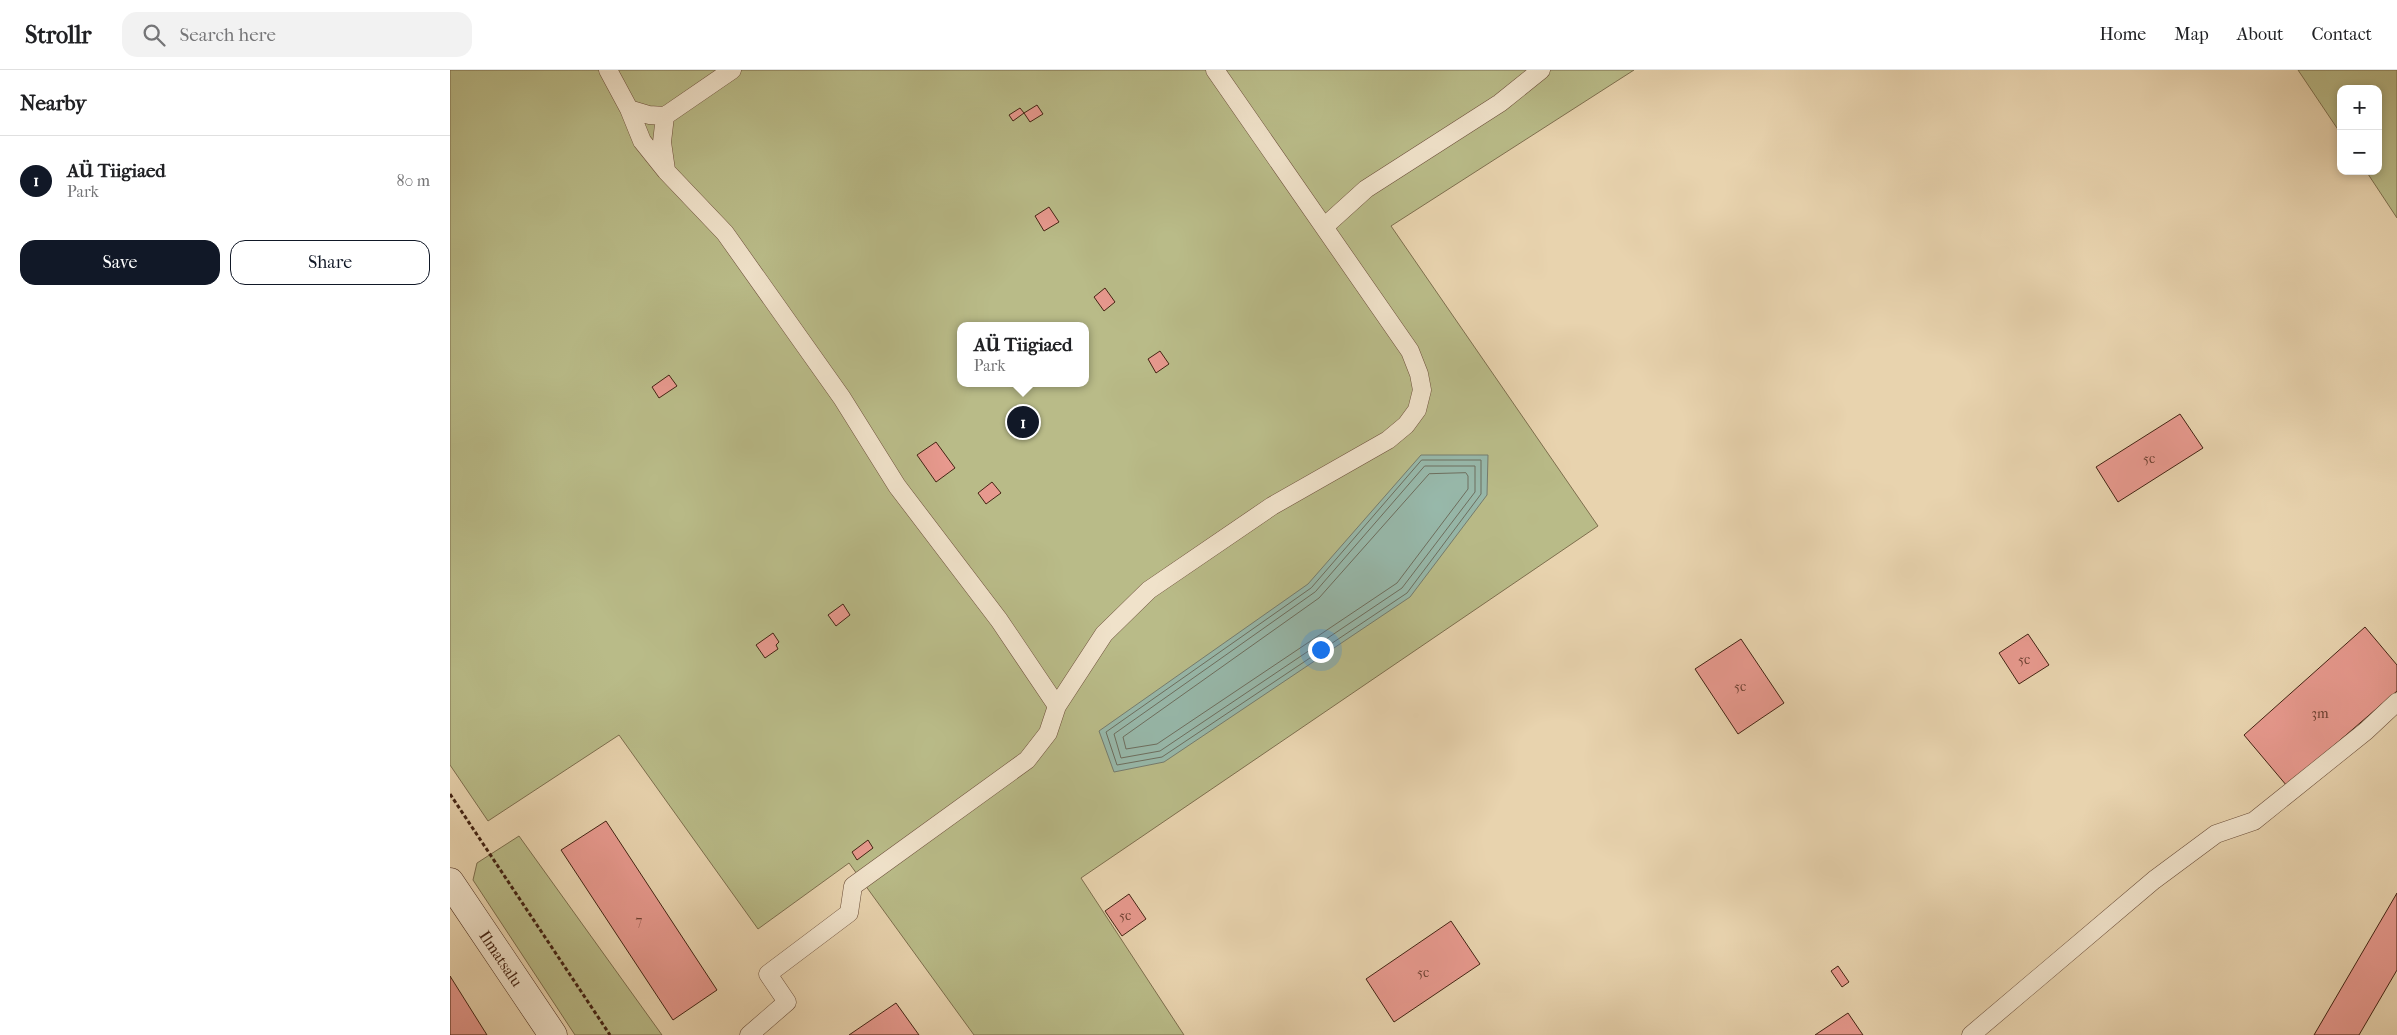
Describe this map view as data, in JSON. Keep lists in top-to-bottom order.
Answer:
{
  "streets": {
    "street": ["Ilmatsalu"]
  },
  "house_numbers": [
    "5c",
    "5c",
    "5c",
    "3m",
    "5c",
    "7",
    "5c"
  ],
  "page": {
    "header": "Strollr",
    "search": "Search here",
    "nav": [
      "Home",
      "Map",
      "About",
      "Contact"
    ],
    "heading": "Nearby",
    "map_buttons": ["+", "−"],
    "list": [
      {
        "mark": "1",
        "name": "AÜ Tiigiaed",
        "note": "Park",
        "value": "80 m"
      }
    ],
    "buttons": ["Save", "Share"],
    "popup": ["AÜ Tiigiaed", "Park"],
    "pins": "1"
  }
}
